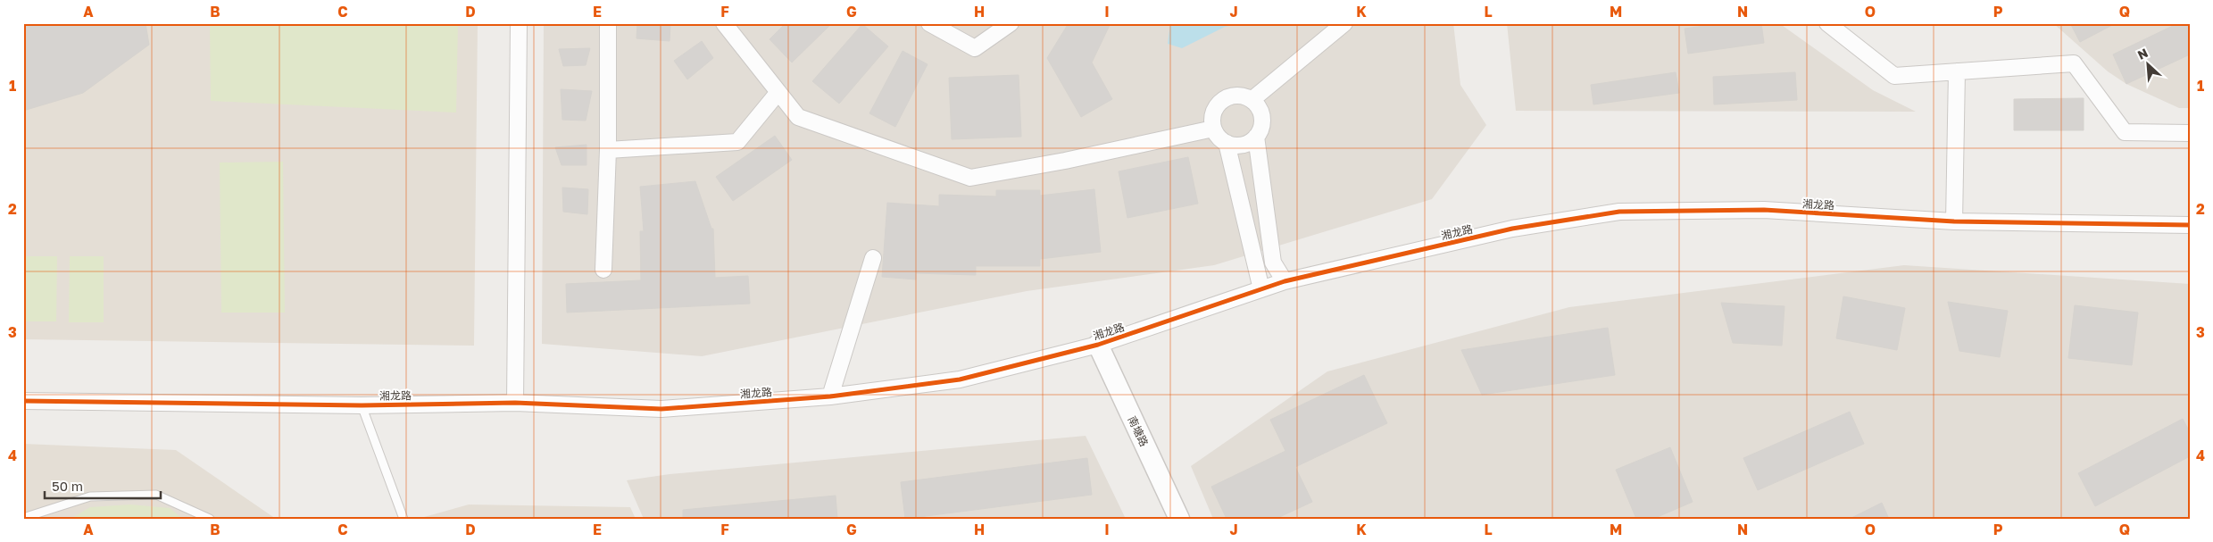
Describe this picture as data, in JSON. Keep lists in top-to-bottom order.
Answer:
{
  "streets": {
    "street": ["湘龙路", "南塘路"]
  },
  "crossings": [
    ["湘龙路", "南塘路"]
  ],
  "scale_bar": "50 m",
  "north": "top left",
  "grid": {
    "columns": [
      "A",
      "B",
      "C",
      "D",
      "E",
      "F",
      "G",
      "H",
      "I",
      "J",
      "K",
      "L",
      "M",
      "N",
      "O",
      "P",
      "Q"
    ],
    "rows": [
      "1",
      "2",
      "3",
      "4"
    ]
  }
}
